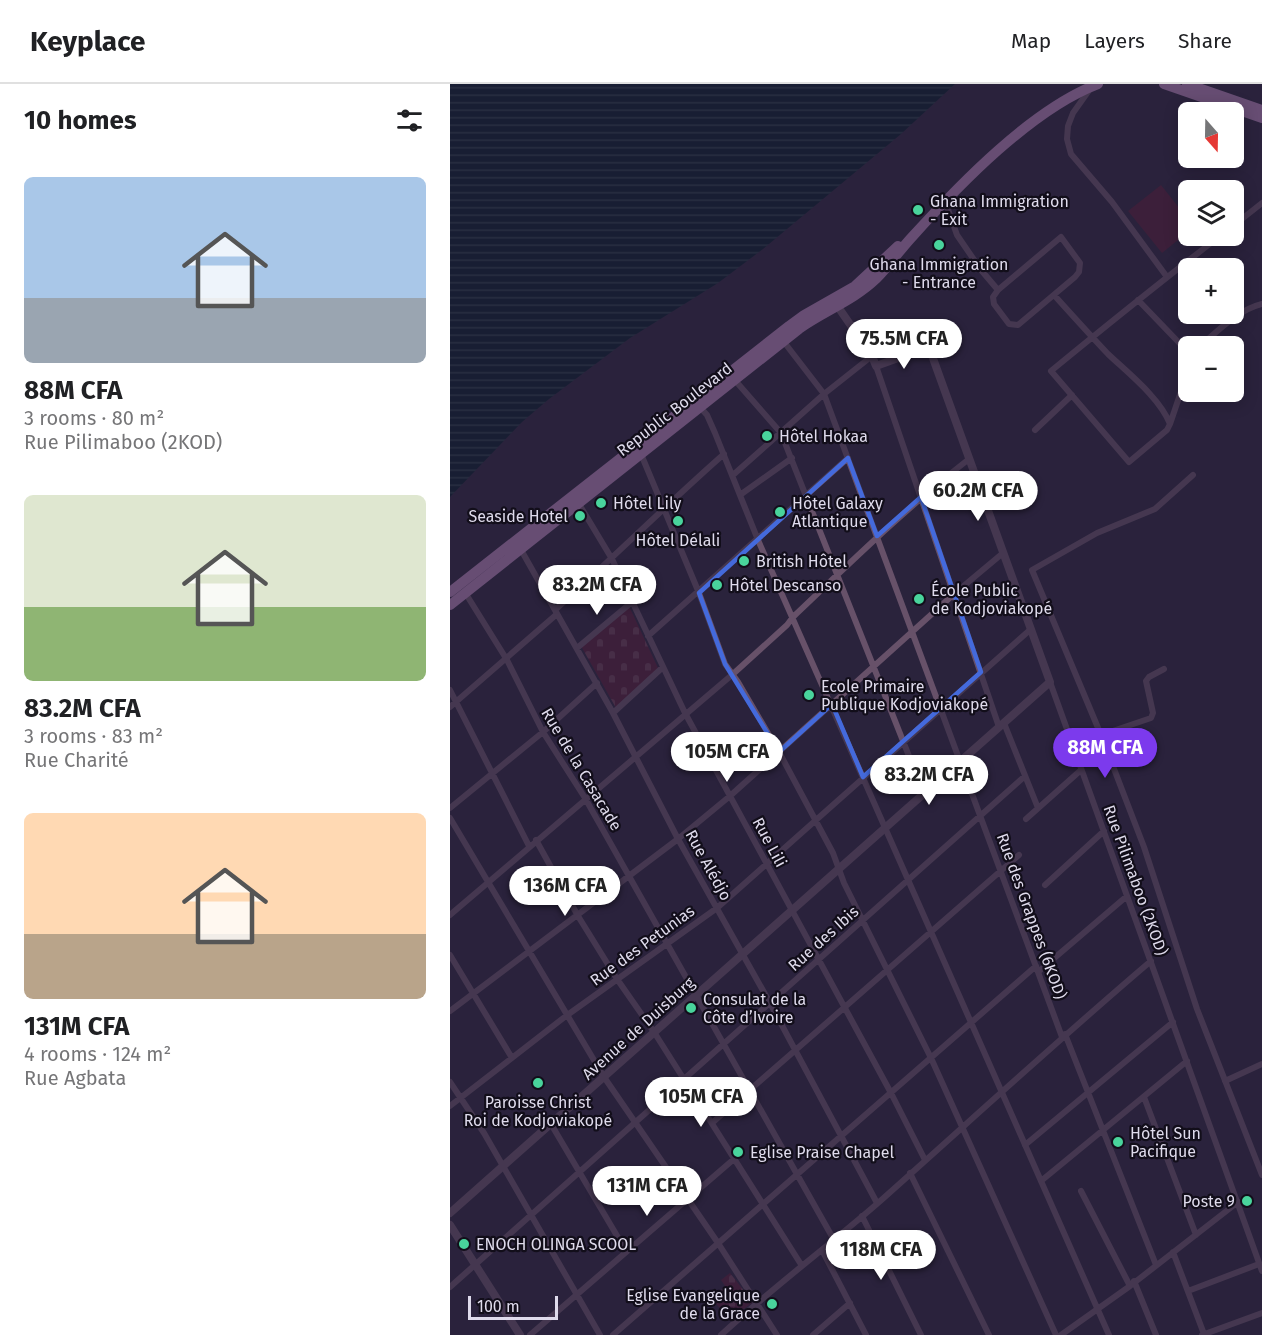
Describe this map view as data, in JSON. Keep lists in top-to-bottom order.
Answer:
{
  "streets": {
    "highway": ["Republic Boulevard"],
    "street": [
      "Rue de la Casacade",
      "Rue Lili",
      "Rue Alédjo",
      "Rue Pilimaboo (2KOD)",
      "Rue des Grappes (6KOD)",
      "Rue des Ibis",
      "Rue des Petunias",
      "Avenue de Duisburg"
    ]
  },
  "crossings": [
    ["Republic Boulevard", "Rue de la Casacade"],
    ["Republic Boulevard", "Rue Lili"],
    ["Republic Boulevard", "Rue Alédjo"],
    ["Republic Boulevard", "Rue des Grappes (6KOD)"],
    ["Rue de la Casacade", "Rue des Ibis"],
    ["Rue de la Casacade", "Rue des Petunias"],
    ["Rue de la Casacade", "Avenue de Duisburg"],
    ["Rue Lili", "Rue des Ibis"],
    ["Rue Lili", "Rue des Petunias"],
    ["Rue Lili", "Avenue de Duisburg"],
    ["Rue Alédjo", "Rue des Ibis"],
    ["Rue Alédjo", "Rue des Petunias"],
    ["Rue Alédjo", "Avenue de Duisburg"],
    ["Rue Pilimaboo (2KOD)", "Rue des Petunias"],
    ["Rue Pilimaboo (2KOD)", "Avenue de Duisburg"],
    ["Rue des Grappes (6KOD)", "Rue des Ibis"],
    ["Rue des Grappes (6KOD)", "Rue des Petunias"],
    ["Rue des Grappes (6KOD)", "Avenue de Duisburg"]
  ],
  "places": [
    "Ghana Immigration - Exit",
    "Ghana Immigration - Entrance",
    "Hôtel Hokaa",
    "Hôtel Lily",
    "Hôtel Galaxy Atlantique",
    "Seaside Hotel",
    "Hôtel Délali",
    "British Hôtel",
    "Hôtel Descanso",
    "École Public de Kodjoviakopé",
    "Ecole Primaire Publique Kodjoviakopé",
    "Consulat de la Côte d’Ivoire",
    "Paroisse Christ Roi de Kodjoviakopé",
    "Hôtel Sun Pacifique",
    "Eglise Praise Chapel",
    "Poste 9",
    "ENOCH OLINGA SCOOL",
    "Eglise Evangelique de la Grace"
  ],
  "scale_bar": "100 m",
  "north": "bottom",
  "page": {
    "header": "Keyplace",
    "nav": ["Map", "Layers", "Share"],
    "heading": "10 homes",
    "map_buttons": ["+", "−"],
    "list": [
      {
        "name": "88M CFA",
        "note": "3 rooms · 80 m² · Rue Pilimaboo (2KOD)"
      },
      {
        "name": "83.2M CFA",
        "note": "3 rooms · 83 m² · Rue Charité"
      },
      {
        "name": "131M CFA",
        "note": "4 rooms · 124 m² · Rue Agbata"
      }
    ],
    "price": [
      "75.5M CFA",
      "60.2M CFA",
      "83.2M CFA",
      "88M CFA",
      "105M CFA",
      "83.2M CFA",
      "136M CFA",
      "105M CFA",
      "131M CFA",
      "118M CFA"
    ],
    "scale": "100 m"
  }
}
